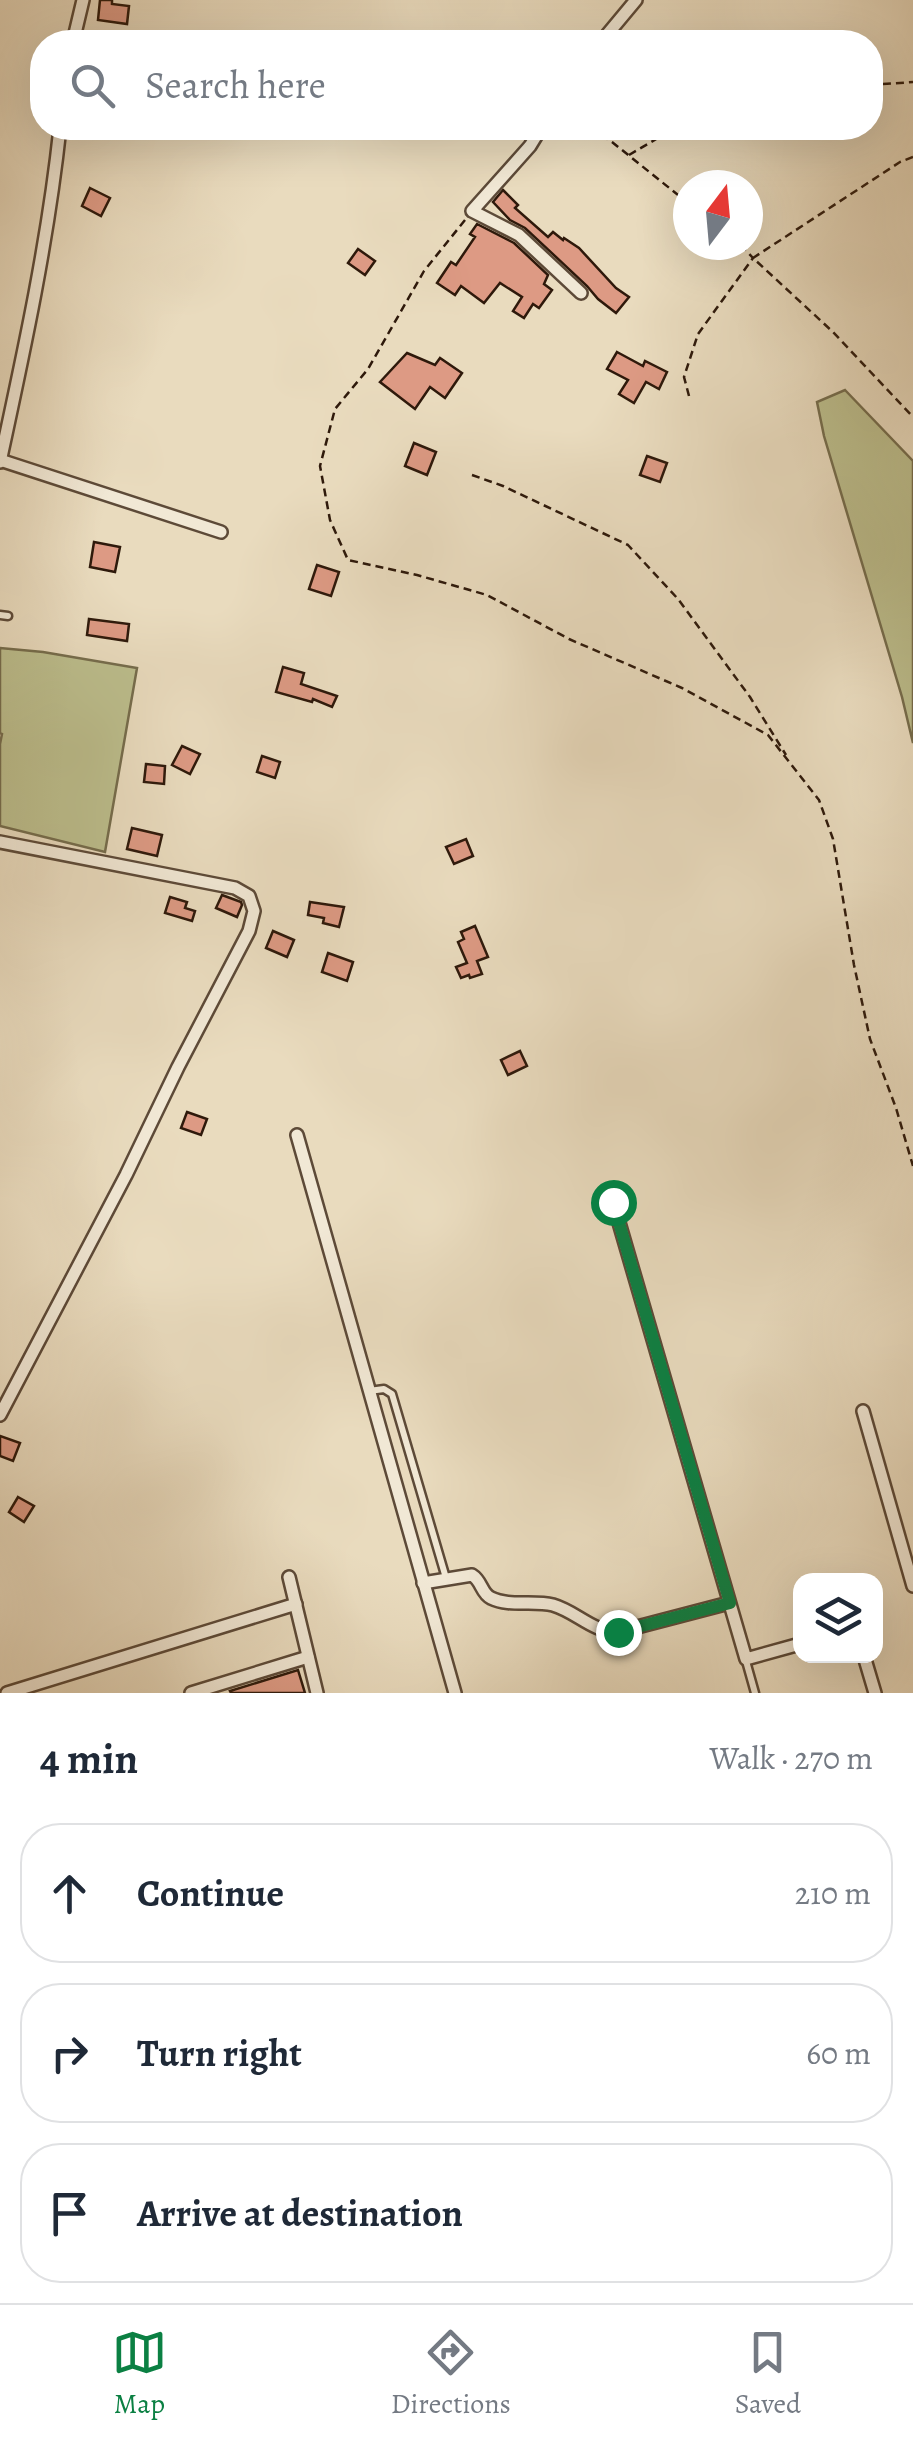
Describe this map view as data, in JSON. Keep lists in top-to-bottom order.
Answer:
{
  "north": "top",
  "page": {
    "search": "Search here",
    "heading": ["4 min", "Walk · 270 m"],
    "list": [
      ["Continue", "210 m"],
      ["Turn right", "60 m"],
      "Arrive at destination"
    ],
    "nav": ["Map", "Directions", "Saved"]
  }
}
